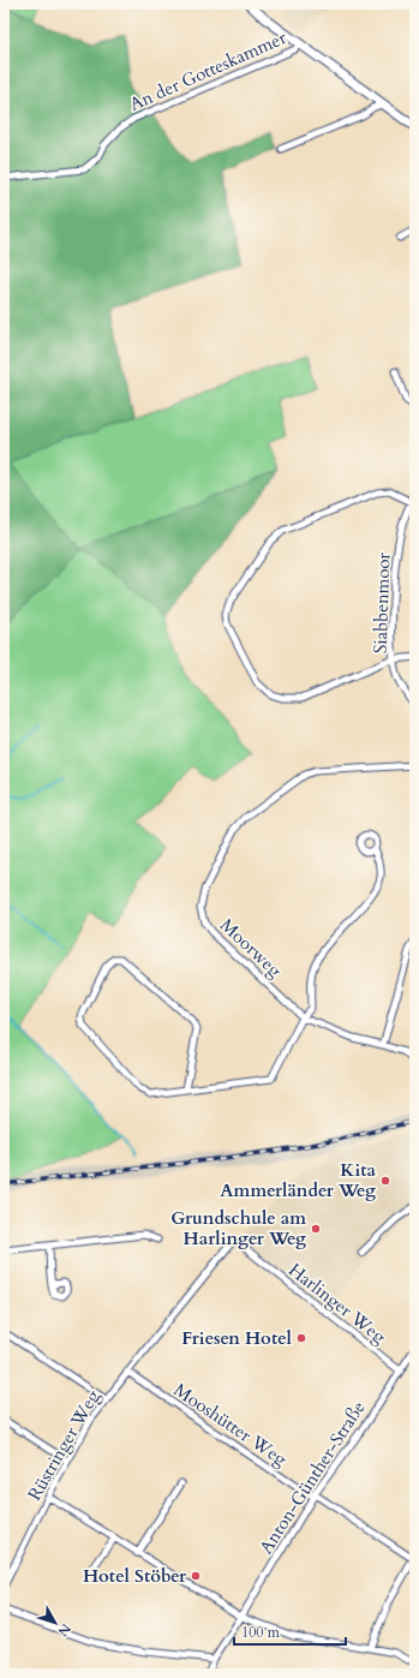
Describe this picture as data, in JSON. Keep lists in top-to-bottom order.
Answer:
{
  "streets": {
    "street": [
      "An der Gotteskammer",
      "Siabbenmoor",
      "Moorweg",
      "Harlinger Weg",
      "Mooshütter Weg",
      "Rüstringer Weg",
      "Anton-Günther-Straße"
    ]
  },
  "crossings": [
    ["Harlinger Weg", "Mooshütter Weg"],
    ["Harlinger Weg", "Rüstringer Weg"],
    ["Harlinger Weg", "Anton-Günther-Straße"],
    ["Mooshütter Weg", "Rüstringer Weg"],
    ["Mooshütter Weg", "Anton-Günther-Straße"]
  ],
  "places": [
    "Kita Ammerländer Weg",
    "Grundschule am Harlinger Weg",
    "Friesen Hotel",
    "Hotel Stöber"
  ],
  "scale_bar": "100 m",
  "north": "bottom right"
}
